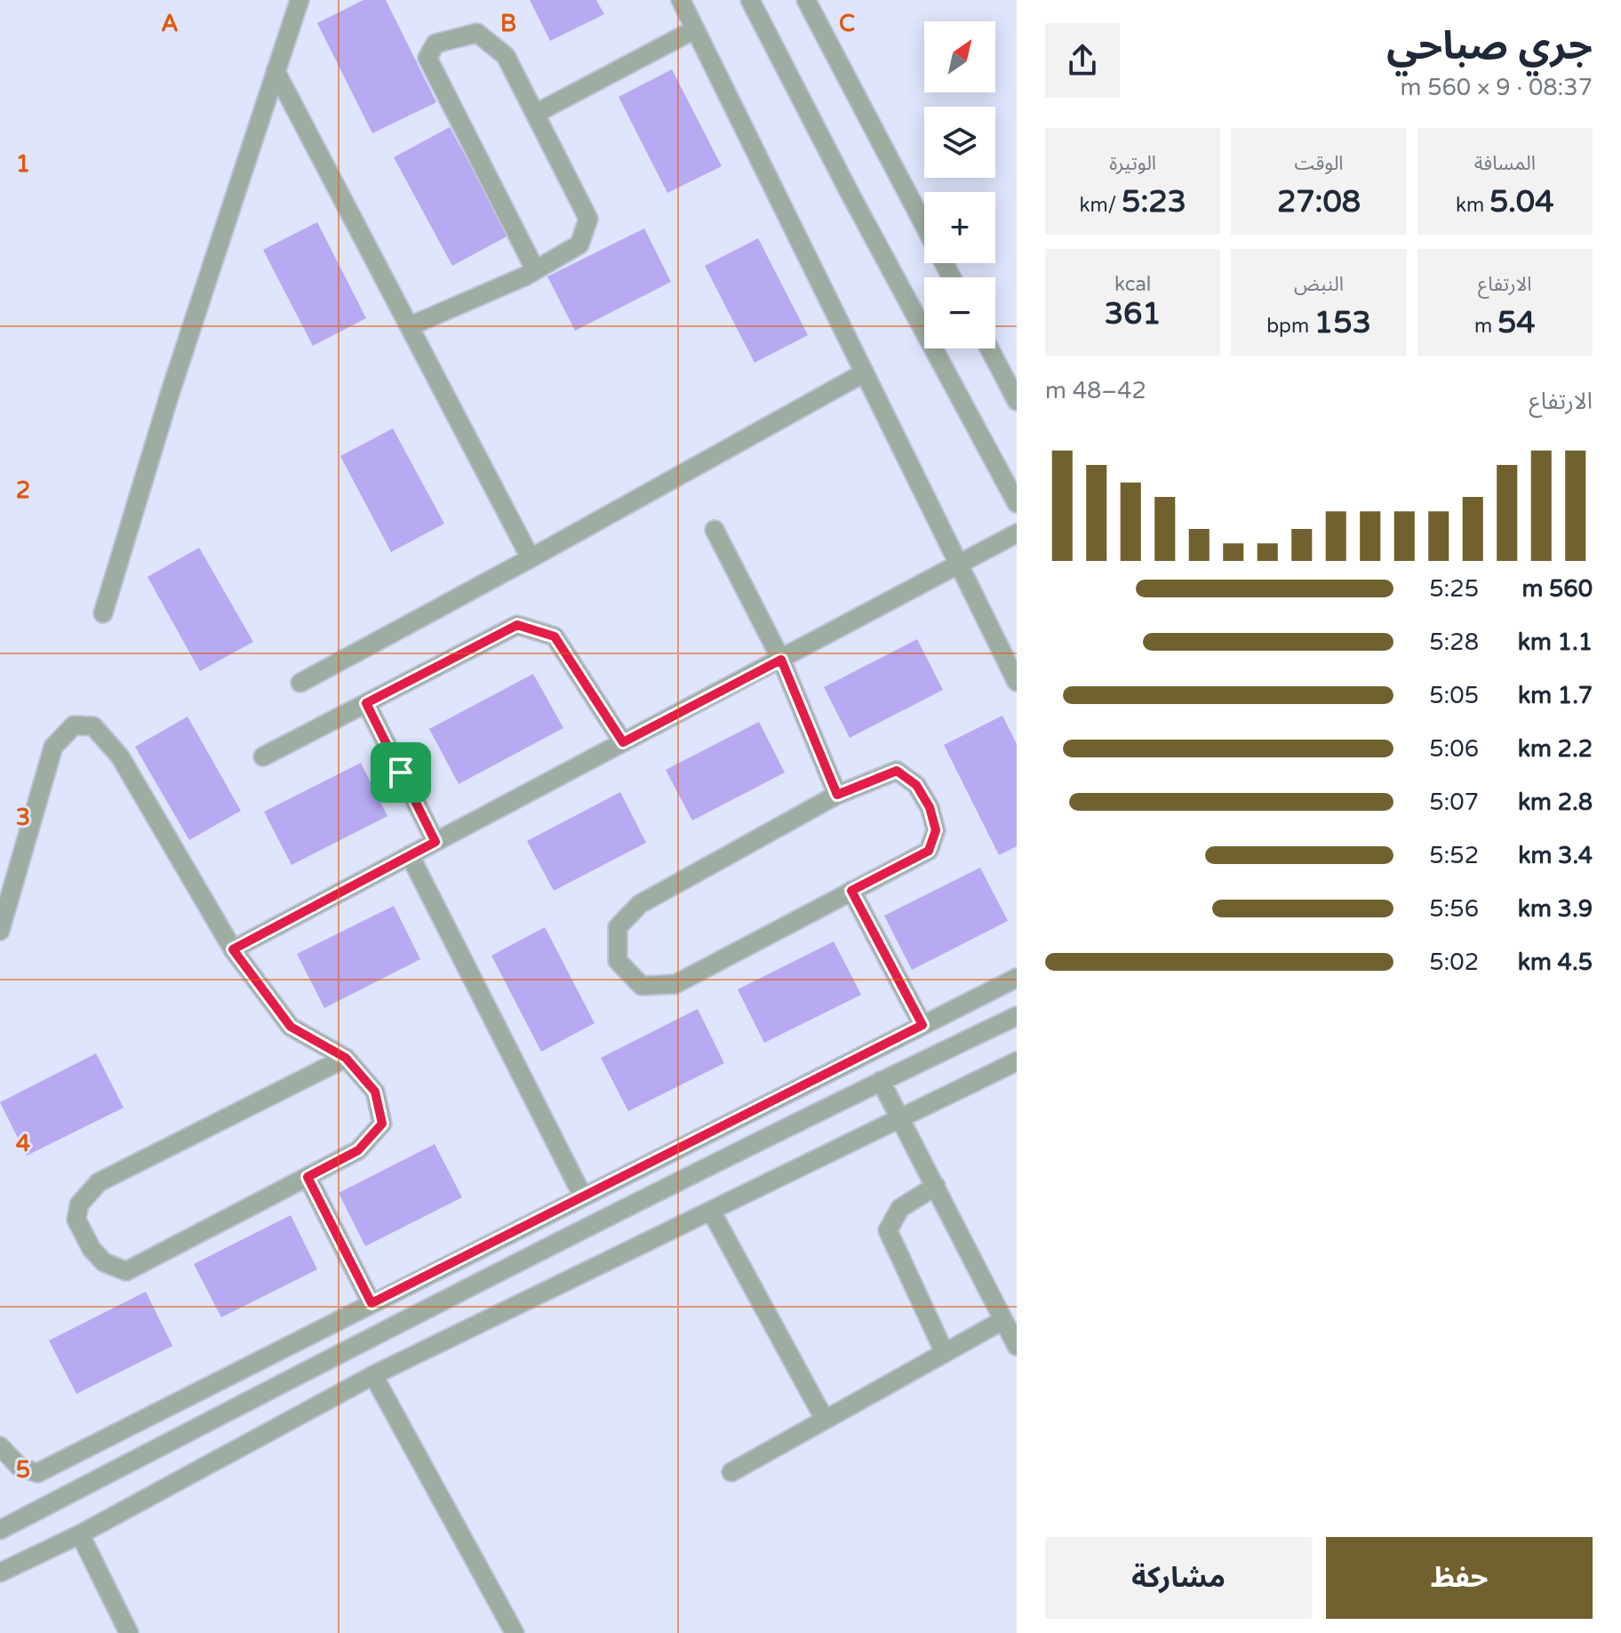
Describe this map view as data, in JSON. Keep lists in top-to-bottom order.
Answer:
{
  "north": "top right",
  "page": {
    "heading": ["جري صباحي", "08:37 · 9 × 560 m"],
    "map_buttons": ["+", "−"],
    "stats": [
      ["المسافة", "5.04 km"],
      ["الوقت", "27:08"],
      ["الوتيرة", "5:23 /km"],
      ["الارتفاع", "54 m"],
      ["النبض", "153 bpm"],
      ["kcal", "361"]
    ],
    "chart": ["الارتفاع", "42–48 m"],
    "list": [
      {
        "name": "560 m",
        "note": "5:25"
      },
      {
        "name": "1.1 km",
        "note": "5:28"
      },
      {
        "name": "1.7 km",
        "note": "5:05"
      },
      {
        "name": "2.2 km",
        "note": "5:06"
      },
      {
        "name": "2.8 km",
        "note": "5:07"
      },
      {
        "name": "3.4 km",
        "note": "5:52"
      },
      {
        "name": "3.9 km",
        "note": "5:56"
      },
      {
        "name": "4.5 km",
        "note": "5:02"
      }
    ],
    "buttons": ["حفظ", "مشاركة"]
  },
  "grid": {
    "columns": ["A", "B", "C"],
    "rows": [
      "1",
      "2",
      "3",
      "4",
      "5"
    ]
  }
}
